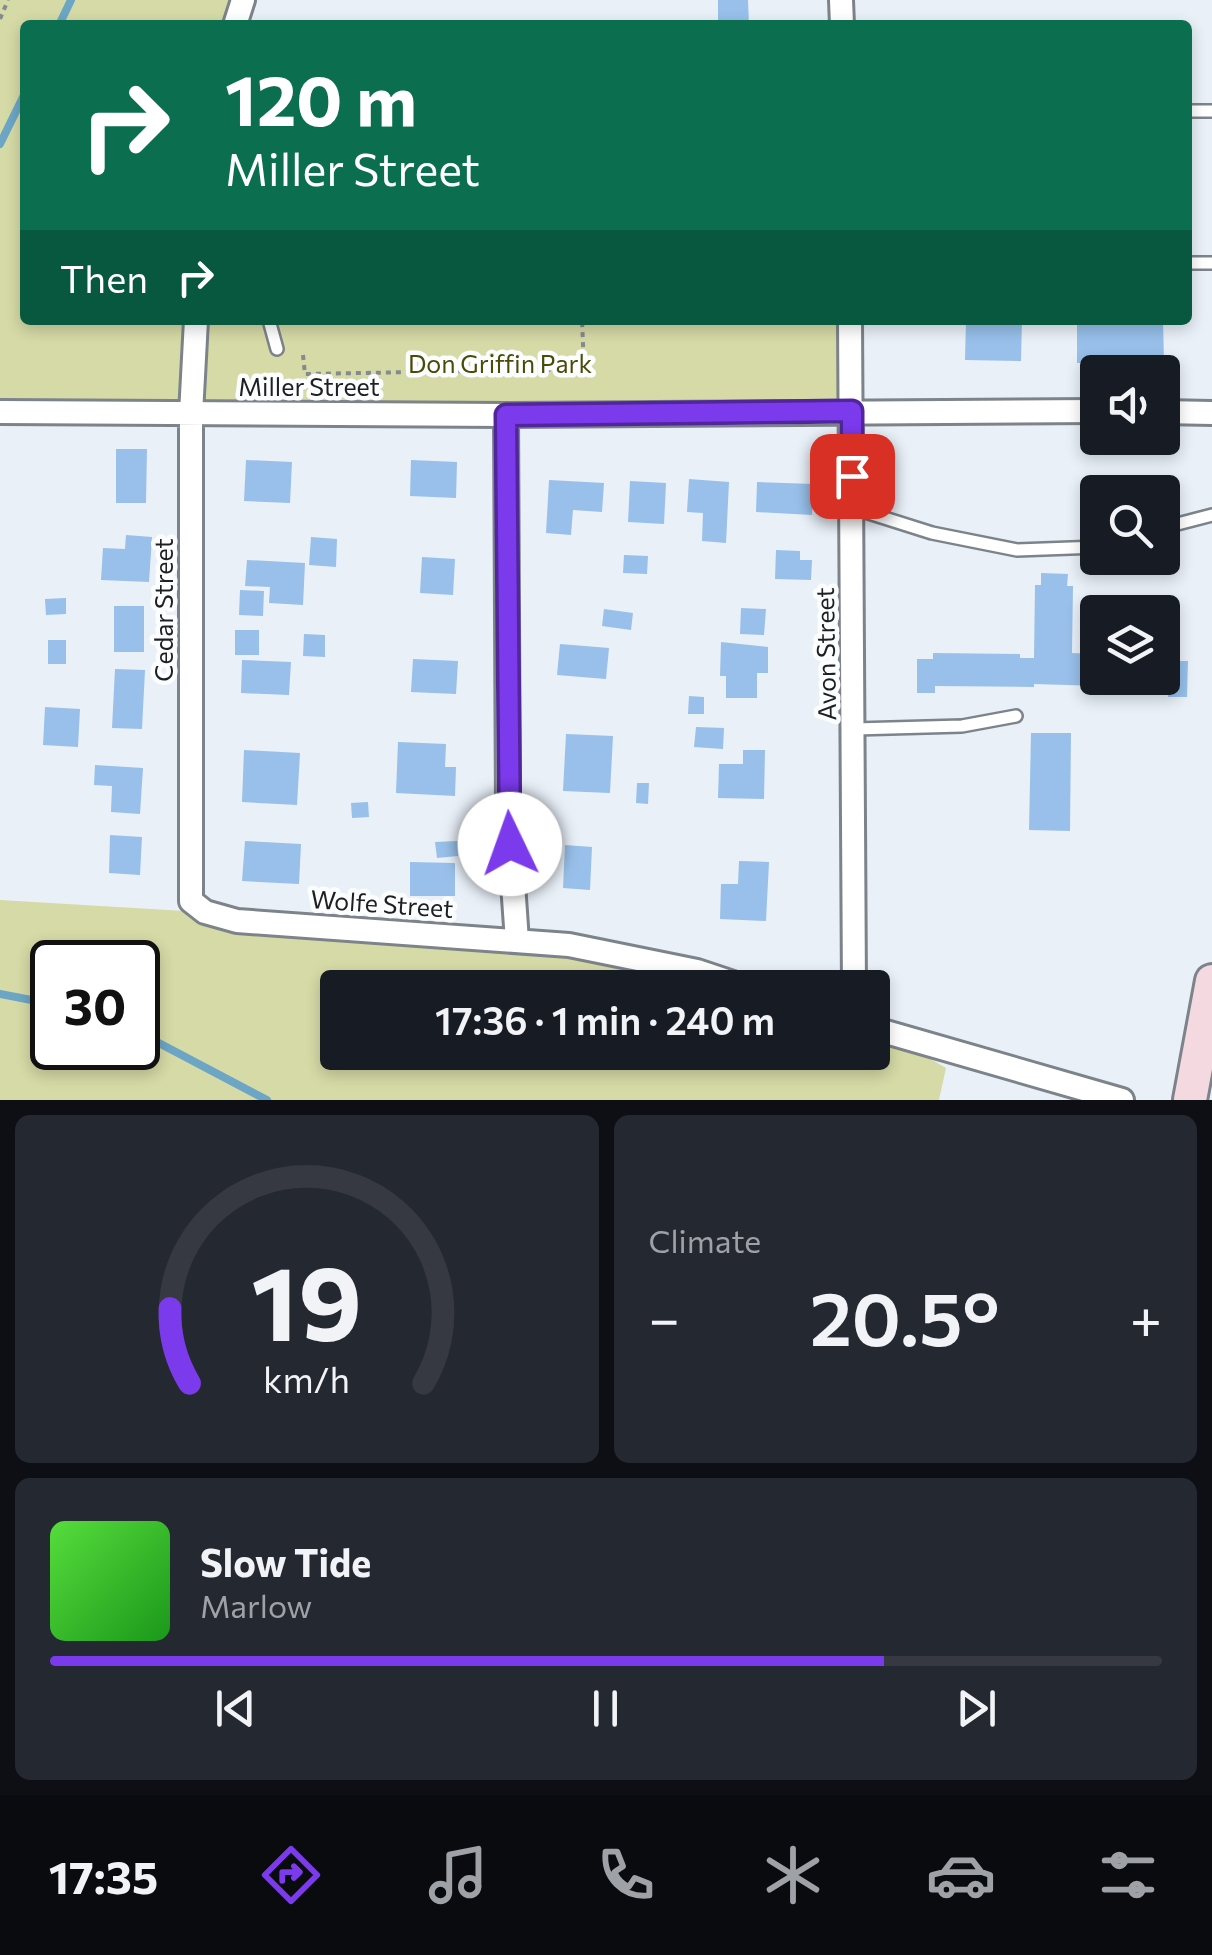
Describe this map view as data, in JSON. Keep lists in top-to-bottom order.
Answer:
{
  "streets": {
    "street": [
      "Miller Street",
      "Cedar Street",
      "Avon Street",
      "Wolfe Street"
    ]
  },
  "crossings": [
    ["Miller Street", "Cedar Street"],
    ["Miller Street", "Avon Street"],
    ["Cedar Street", "Wolfe Street"]
  ],
  "parks": ["Don Griffin Park"],
  "page": {
    "turn": ["120 m", "Miller Street"],
    "then": "Then",
    "limit": "30",
    "trip": "17:36 · 1 min · 240 m",
    "tile": "Climate",
    "heat": ["−", "20.5°", "+"],
    "song": ["Slow Tide", "Marlow"],
    "tabs": "17:35",
    "gauge": ["19", "km/h"]
  }
}
